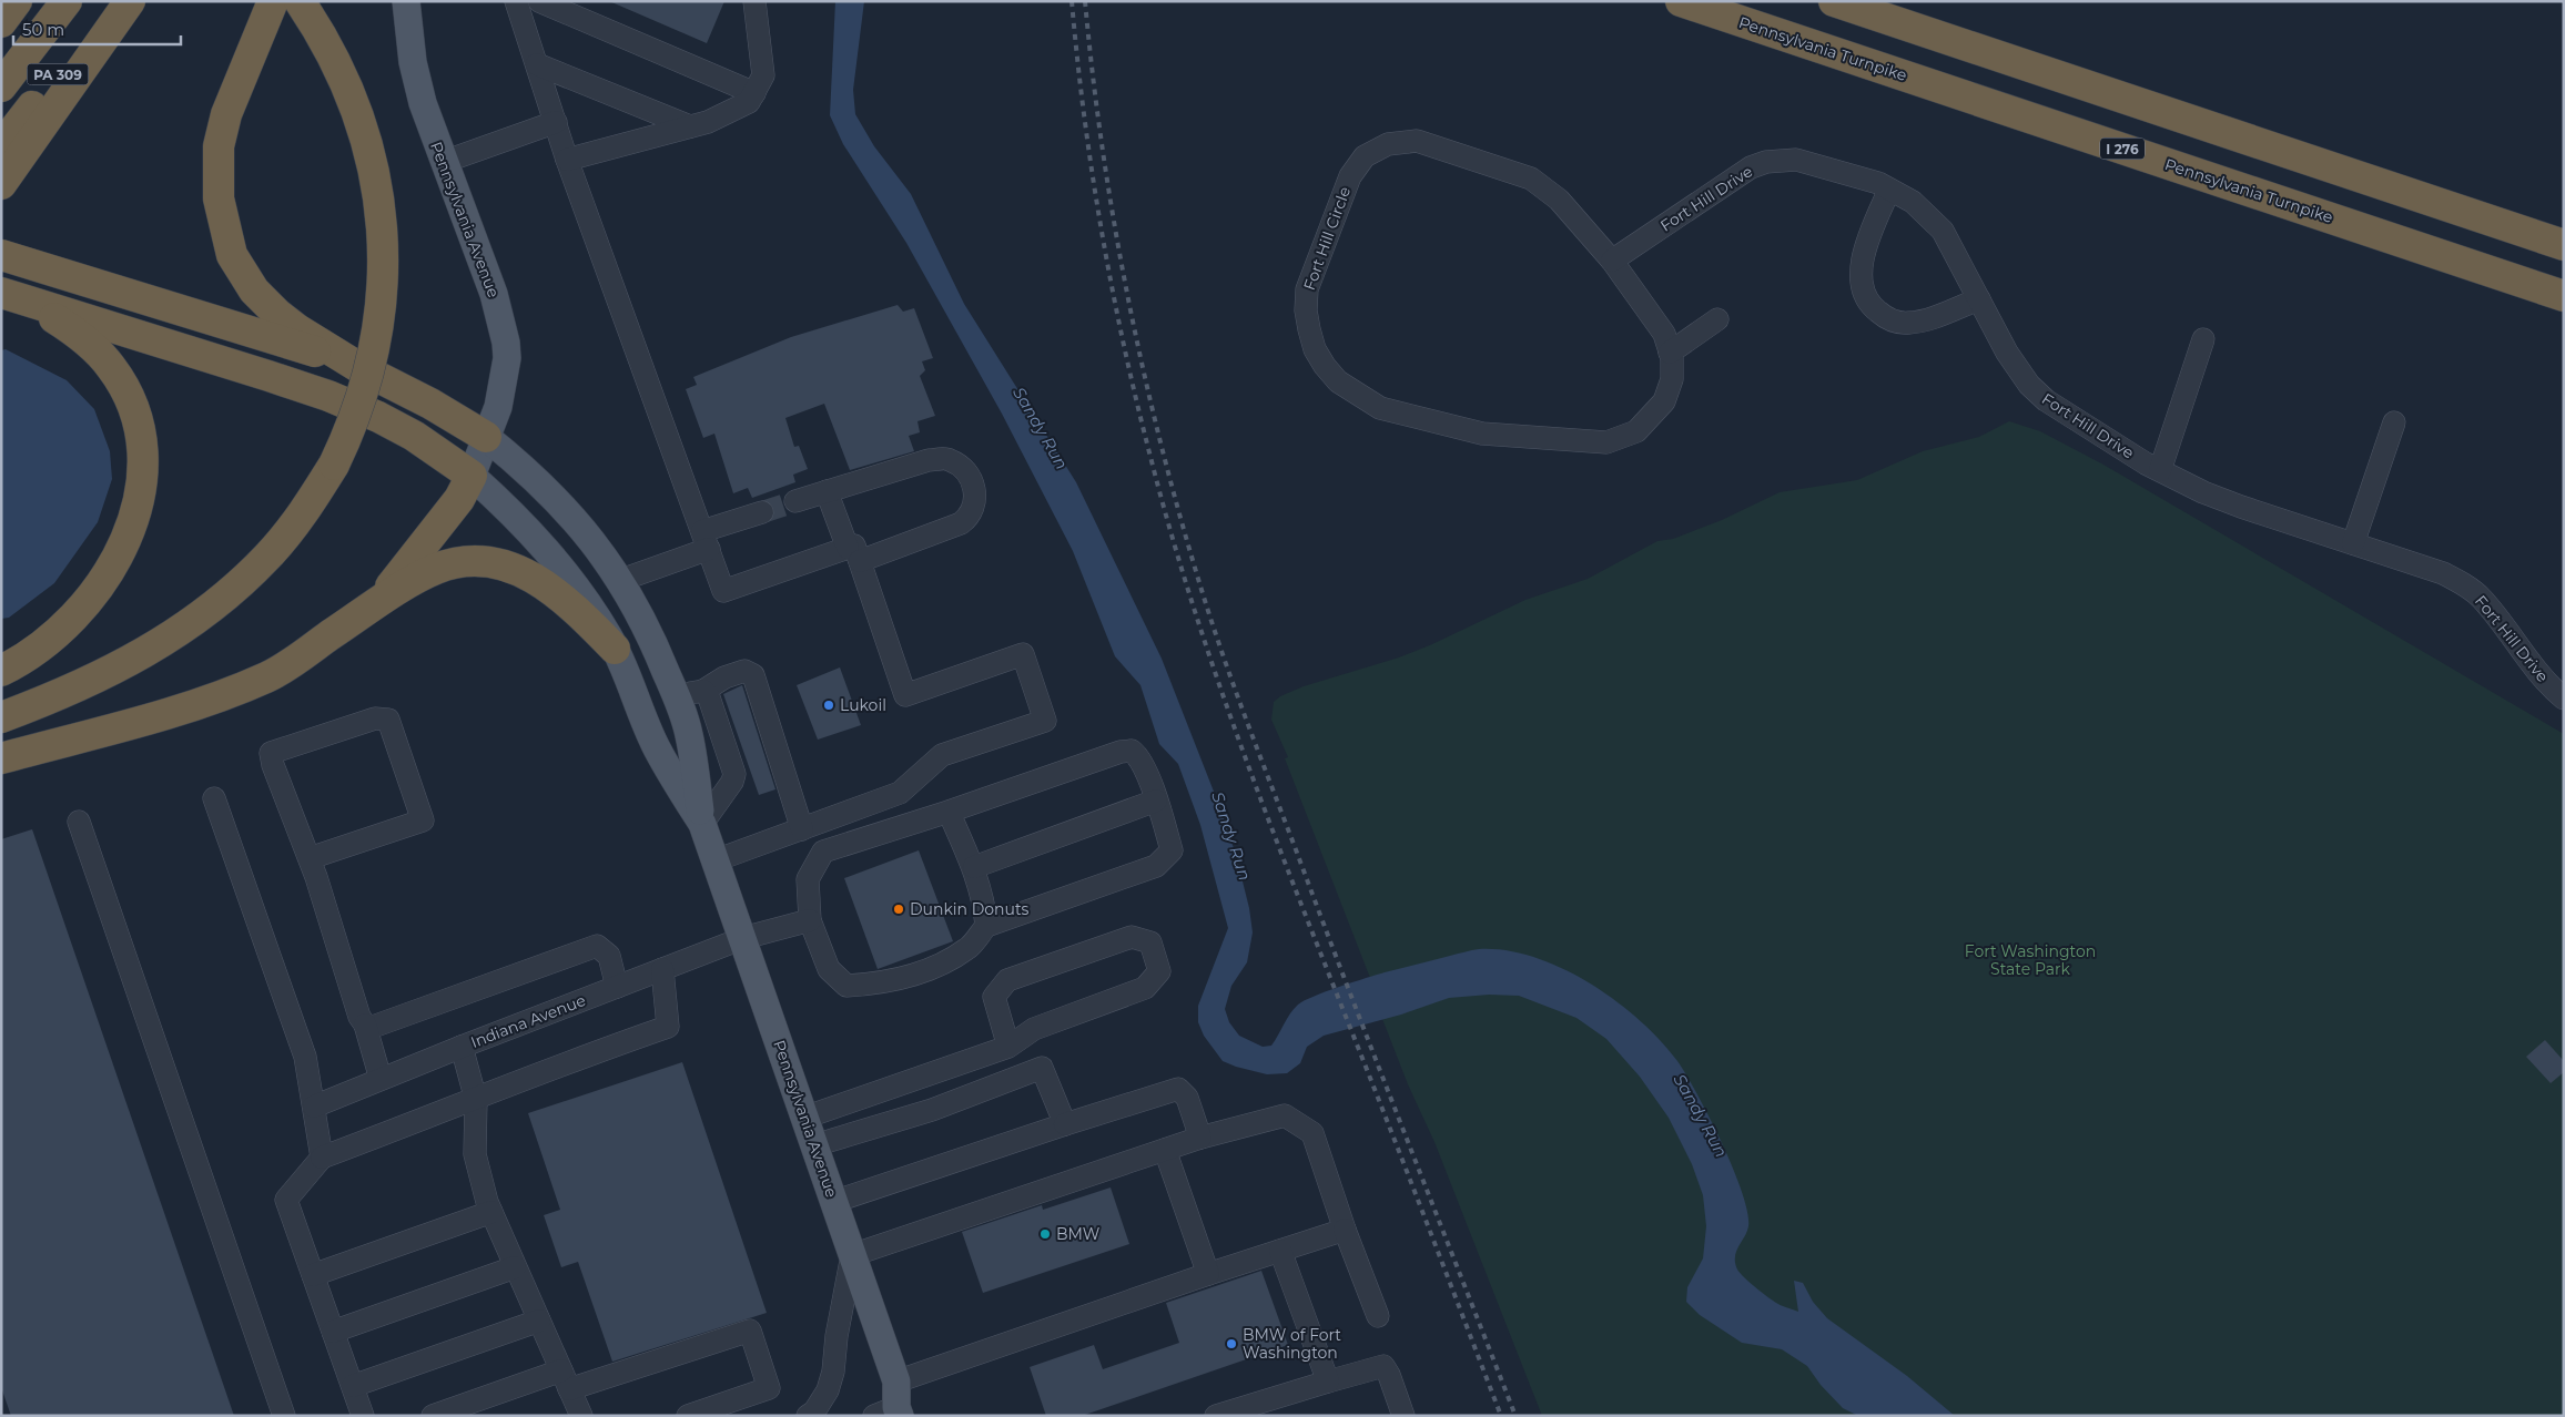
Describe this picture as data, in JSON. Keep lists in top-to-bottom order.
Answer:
{
  "streets": {
    "highway": ["Pennsylvania Turnpike", "PA 309", "I 276"],
    "main road": ["Pennsylvania Avenue"],
    "street": ["Fort Hill Drive", "Fort Hill Circle", "Indiana Avenue"]
  },
  "crossings": [
    ["Fort Hill Drive", "Fort Hill Circle"],
    ["Pennsylvania Avenue", "Indiana Avenue"]
  ],
  "water": ["Sandy Run"],
  "parks": ["Fort Washington State Park"],
  "places": [
    "Lukoil",
    "Dunkin Donuts",
    "BMW",
    "BMW of Fort Washington"
  ],
  "scale_bar": "50 m"
}
